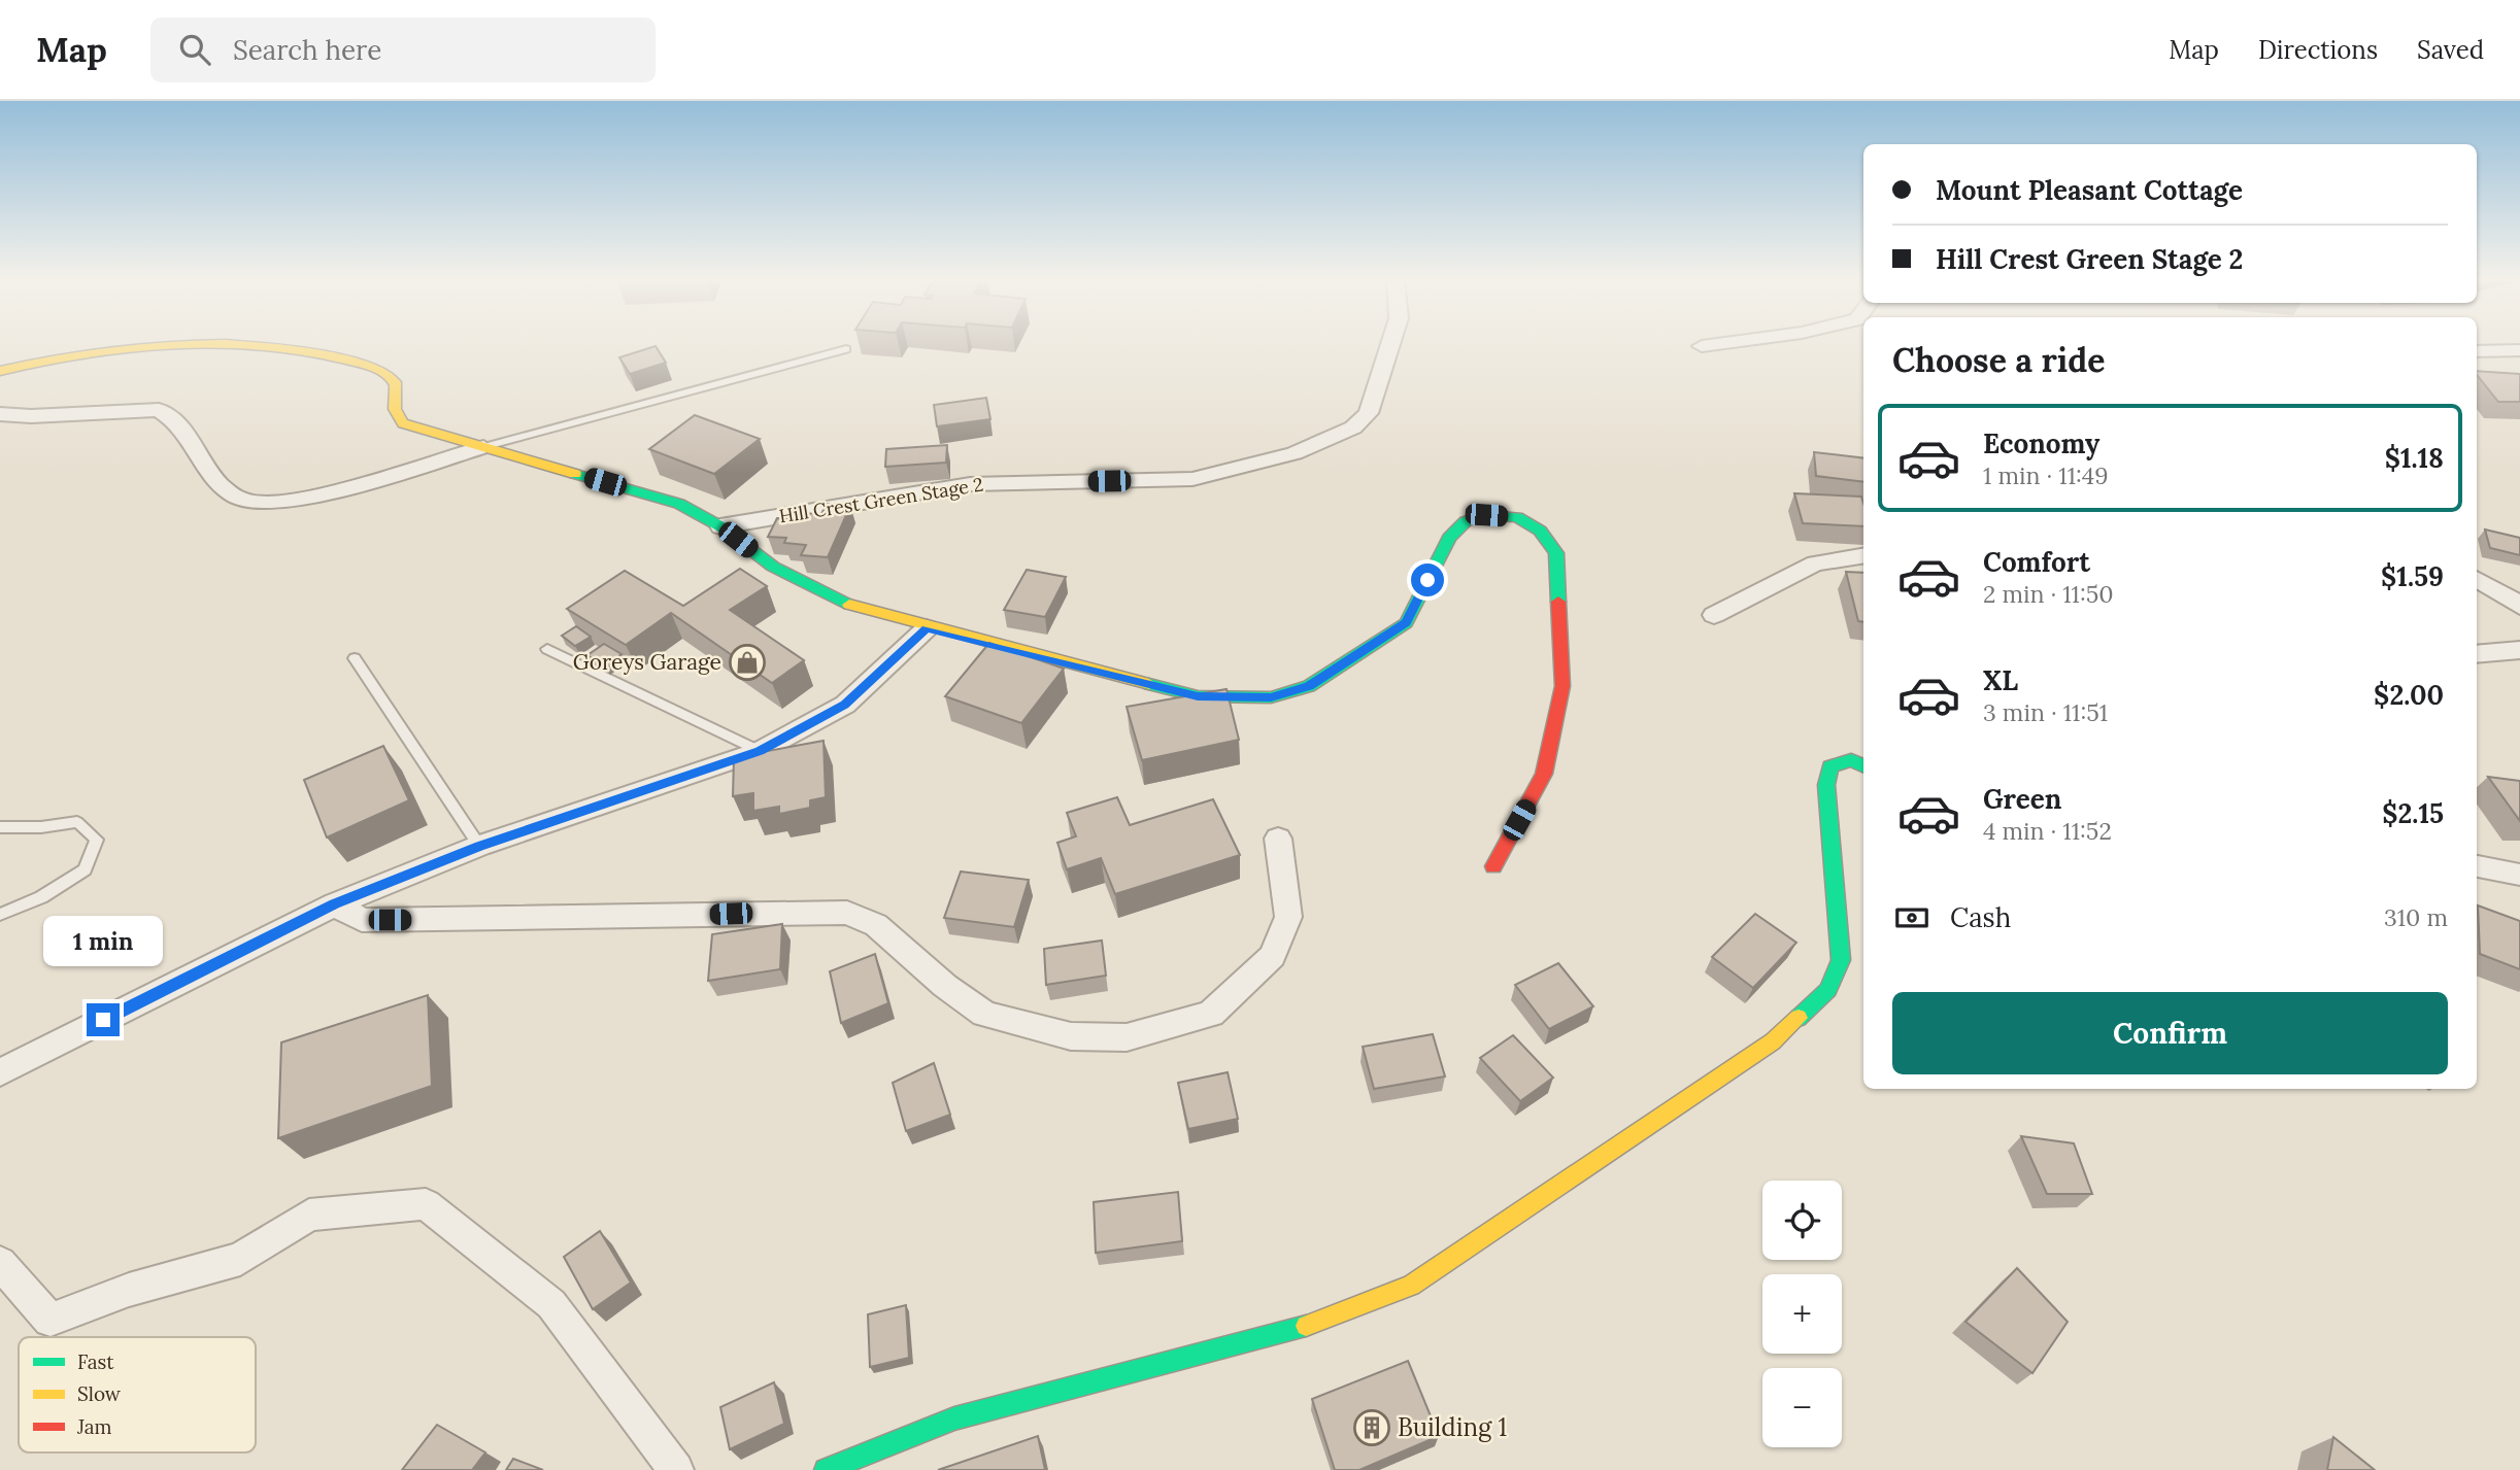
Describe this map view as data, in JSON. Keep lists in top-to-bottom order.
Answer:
{
  "streets": {
    "street": ["Hill Crest Green Stage 2"]
  },
  "places": {
    "shop": ["Goreys Garage"],
    "building": ["Building 1"]
  },
  "legend": ["Fast", "Slow", "Jam"],
  "page": {
    "header": "Map",
    "search": "Search here",
    "nav": ["Map", "Directions", "Saved"],
    "banner": ["Mount Pleasant Cottage", "Hill Crest Green Stage 2"],
    "heading": "Choose a ride",
    "list": [
      {
        "name": "Economy",
        "note": "1 min · 11:49",
        "value": "$1.18"
      },
      {
        "name": "Comfort",
        "note": "2 min · 11:50",
        "value": "$1.59"
      },
      {
        "name": "XL",
        "note": "3 min · 11:51",
        "value": "$2.00"
      },
      {
        "name": "Green",
        "note": "4 min · 11:52",
        "value": "$2.15"
      }
    ],
    "pay": ["Cash", "310 m"],
    "bubble": "1 min",
    "buttons": "Confirm",
    "map_buttons": ["+", "−"]
  }
}
